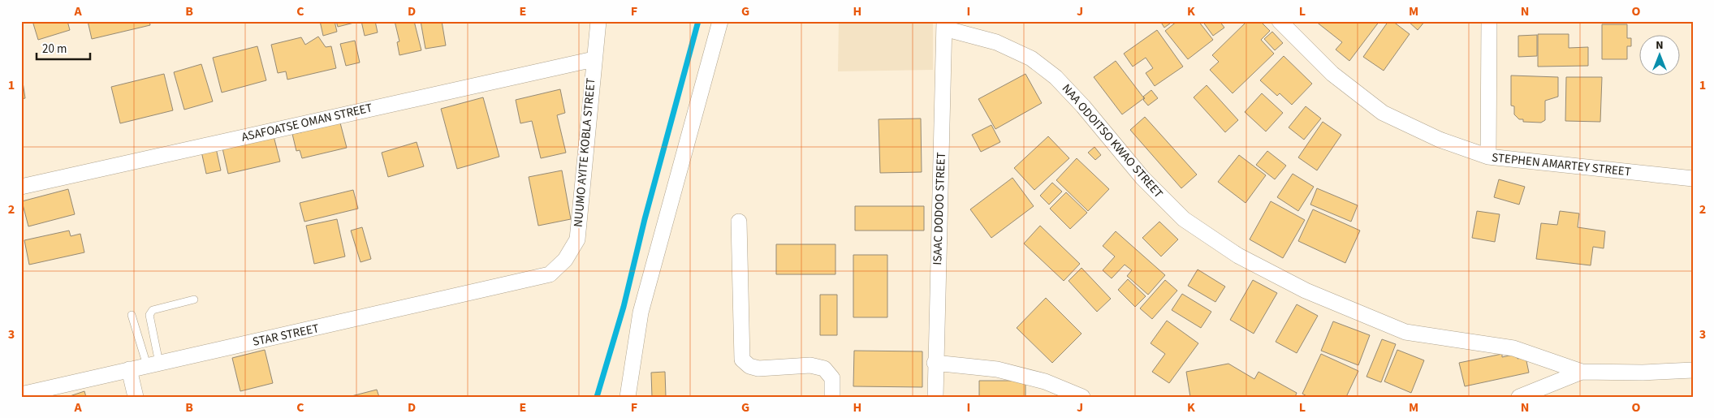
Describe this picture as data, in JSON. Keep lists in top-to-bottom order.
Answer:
{
  "streets": {
    "street": [
      "ASAFOATSE OMAN STREET",
      "NAA ODOITSO KWAO STREET",
      "NUUMO AYITE KOBLA STREET",
      "STEPHEN AMARTEY STREET",
      "ISAAC DODOO STREET",
      "STAR STREET"
    ]
  },
  "crossings": [
    ["ASAFOATSE OMAN STREET", "NUUMO AYITE KOBLA STREET"],
    ["NAA ODOITSO KWAO STREET", "ISAAC DODOO STREET"],
    ["NUUMO AYITE KOBLA STREET", "STAR STREET"]
  ],
  "scale_bar": "20 m",
  "north": "top",
  "grid": {
    "columns": [
      "A",
      "B",
      "C",
      "D",
      "E",
      "F",
      "G",
      "H",
      "I",
      "J",
      "K",
      "L",
      "M",
      "N",
      "O"
    ],
    "rows": ["1", "2", "3"]
  }
}
